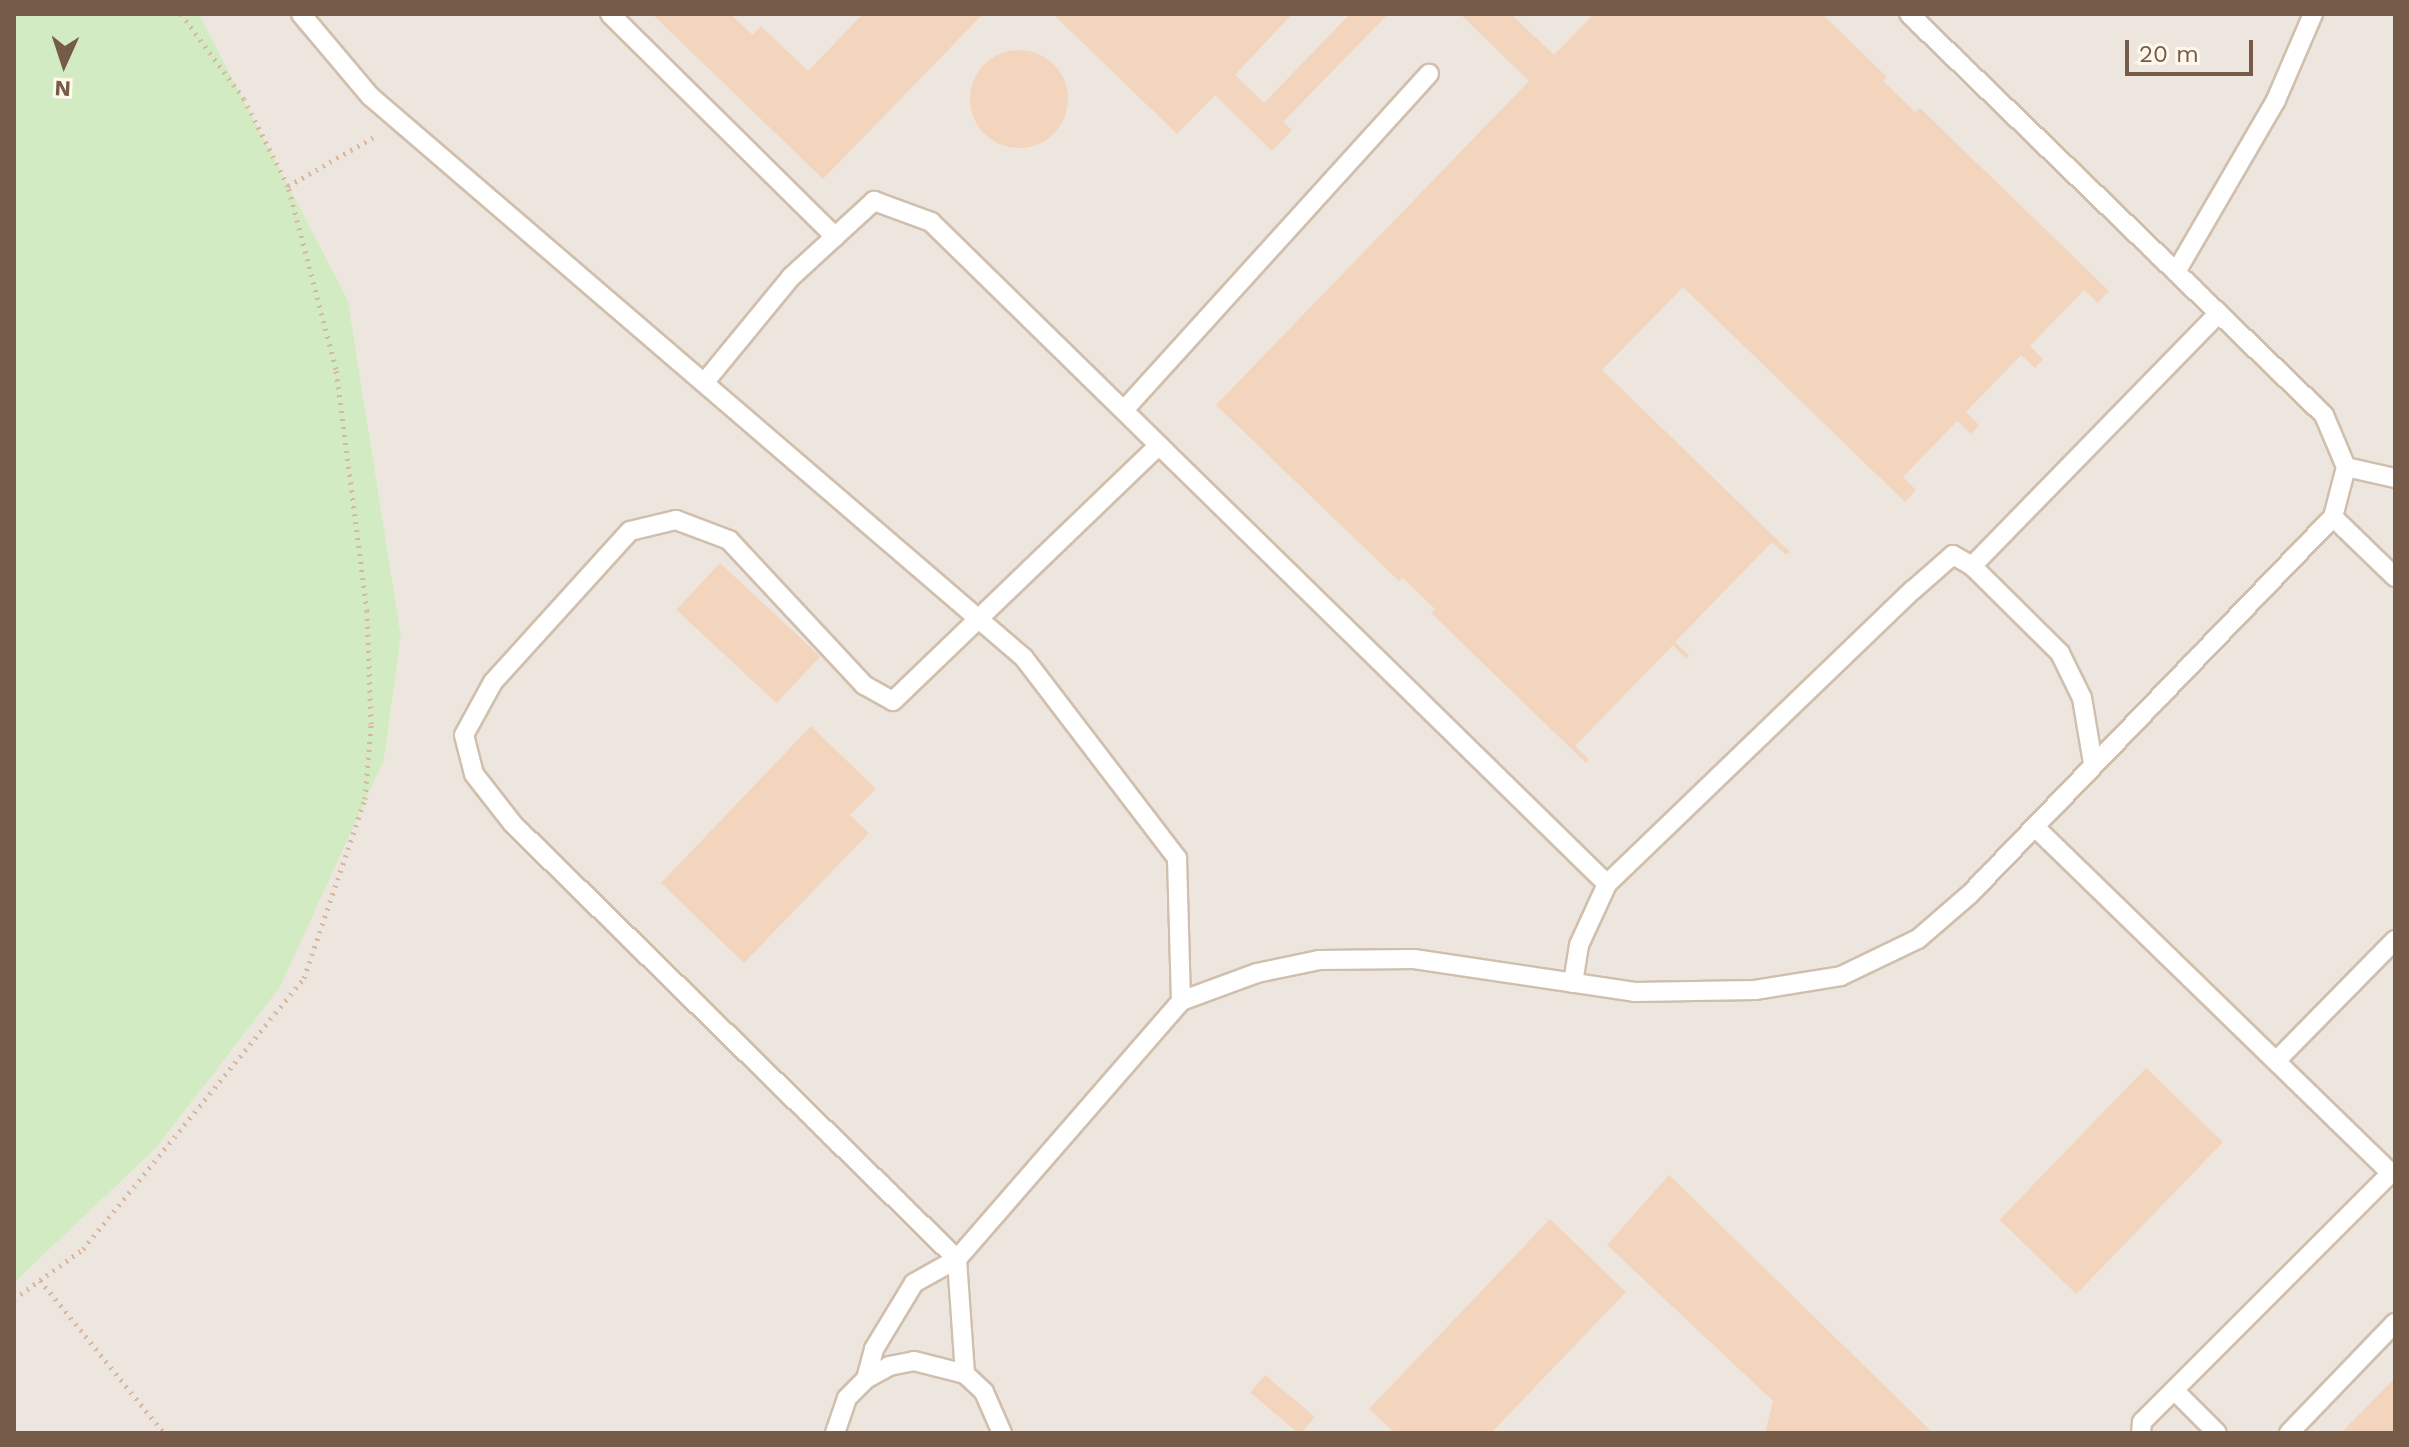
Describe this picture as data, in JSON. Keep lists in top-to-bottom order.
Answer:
{
  "scale_bar": "20 m",
  "north": "bottom"
}
